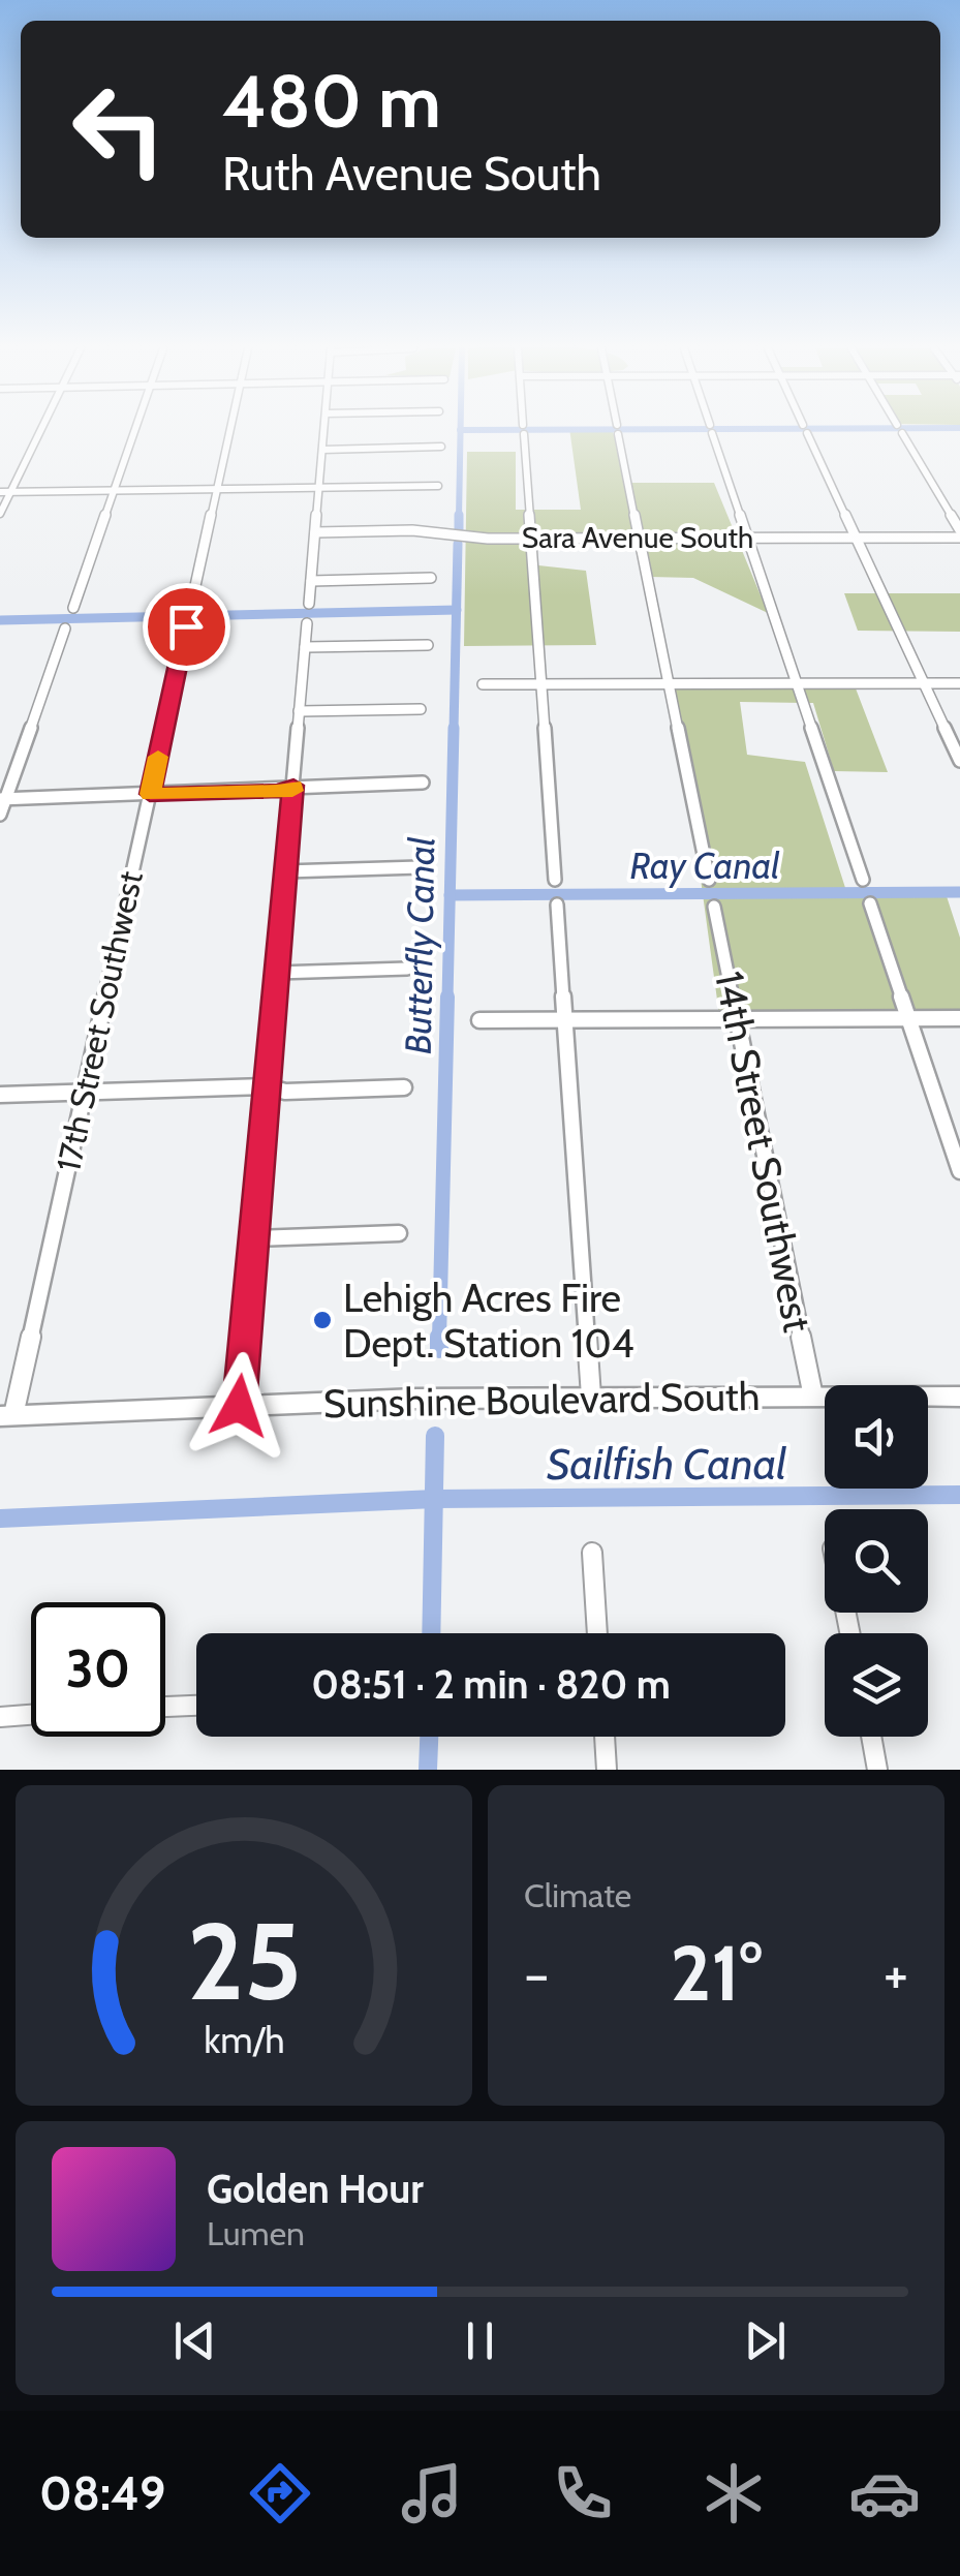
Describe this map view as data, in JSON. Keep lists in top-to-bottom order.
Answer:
{
  "streets": {
    "street": [
      "Sara Avenue South",
      "17th Street Southwest",
      "14th Street Southwest",
      "Sunshine Boulevard South"
    ]
  },
  "crossings": [
    ["17th Street Southwest", "Sunshine Boulevard South"],
    ["14th Street Southwest", "Sunshine Boulevard South"]
  ],
  "water": ["Ray Canal", "Butterfly Canal", "Sailfish Canal"],
  "places": ["Lehigh Acres Fire Dept. Station 104"],
  "page": {
    "turn": ["480 m", "Ruth Avenue South"],
    "limit": "30",
    "trip": "08:51 · 2 min · 820 m",
    "tile": "Climate",
    "heat": ["−", "21°", "+"],
    "song": ["Golden Hour", "Lumen"],
    "tabs": "08:49",
    "gauge": ["25", "km/h"]
  }
}
